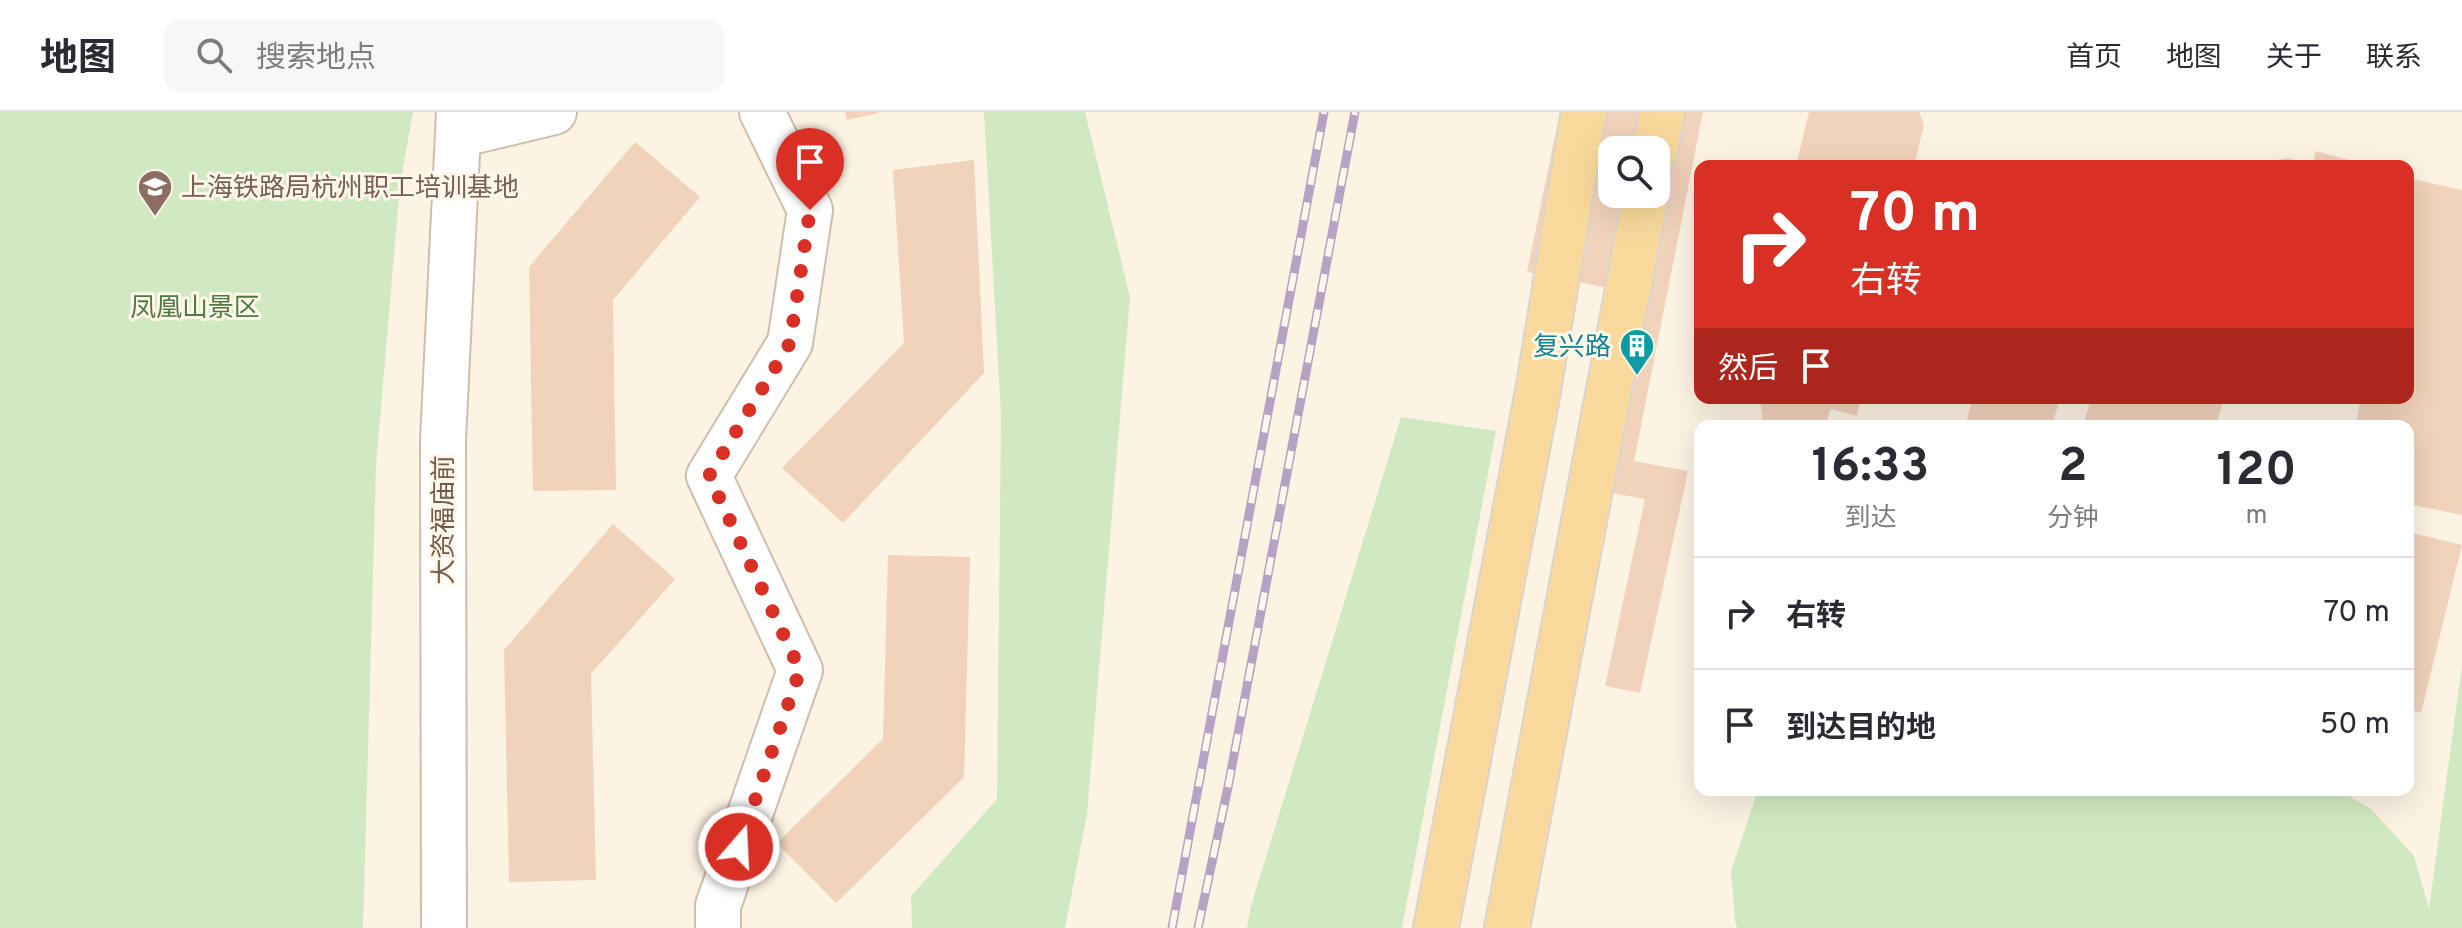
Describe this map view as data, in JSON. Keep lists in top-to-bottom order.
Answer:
{
  "streets": {
    "street": ["大资福庙前"]
  },
  "parks": ["凤凰山景区"],
  "places": {
    "school or university": ["上海铁路局杭州职工培训基地"],
    "building": ["复兴路"]
  },
  "page": {
    "header": "地图",
    "search": "搜索地点",
    "nav": [
      "首页",
      "地图",
      "关于",
      "联系"
    ],
    "turn": ["70 m", "右转"],
    "then": "然后",
    "eta": [
      "16:33",
      "到达",
      "2",
      "分钟",
      "120",
      "m"
    ],
    "list": [
      {
        "name": "右转",
        "value": "70 m"
      },
      {
        "name": "到达目的地",
        "value": "50 m"
      }
    ]
  }
}
